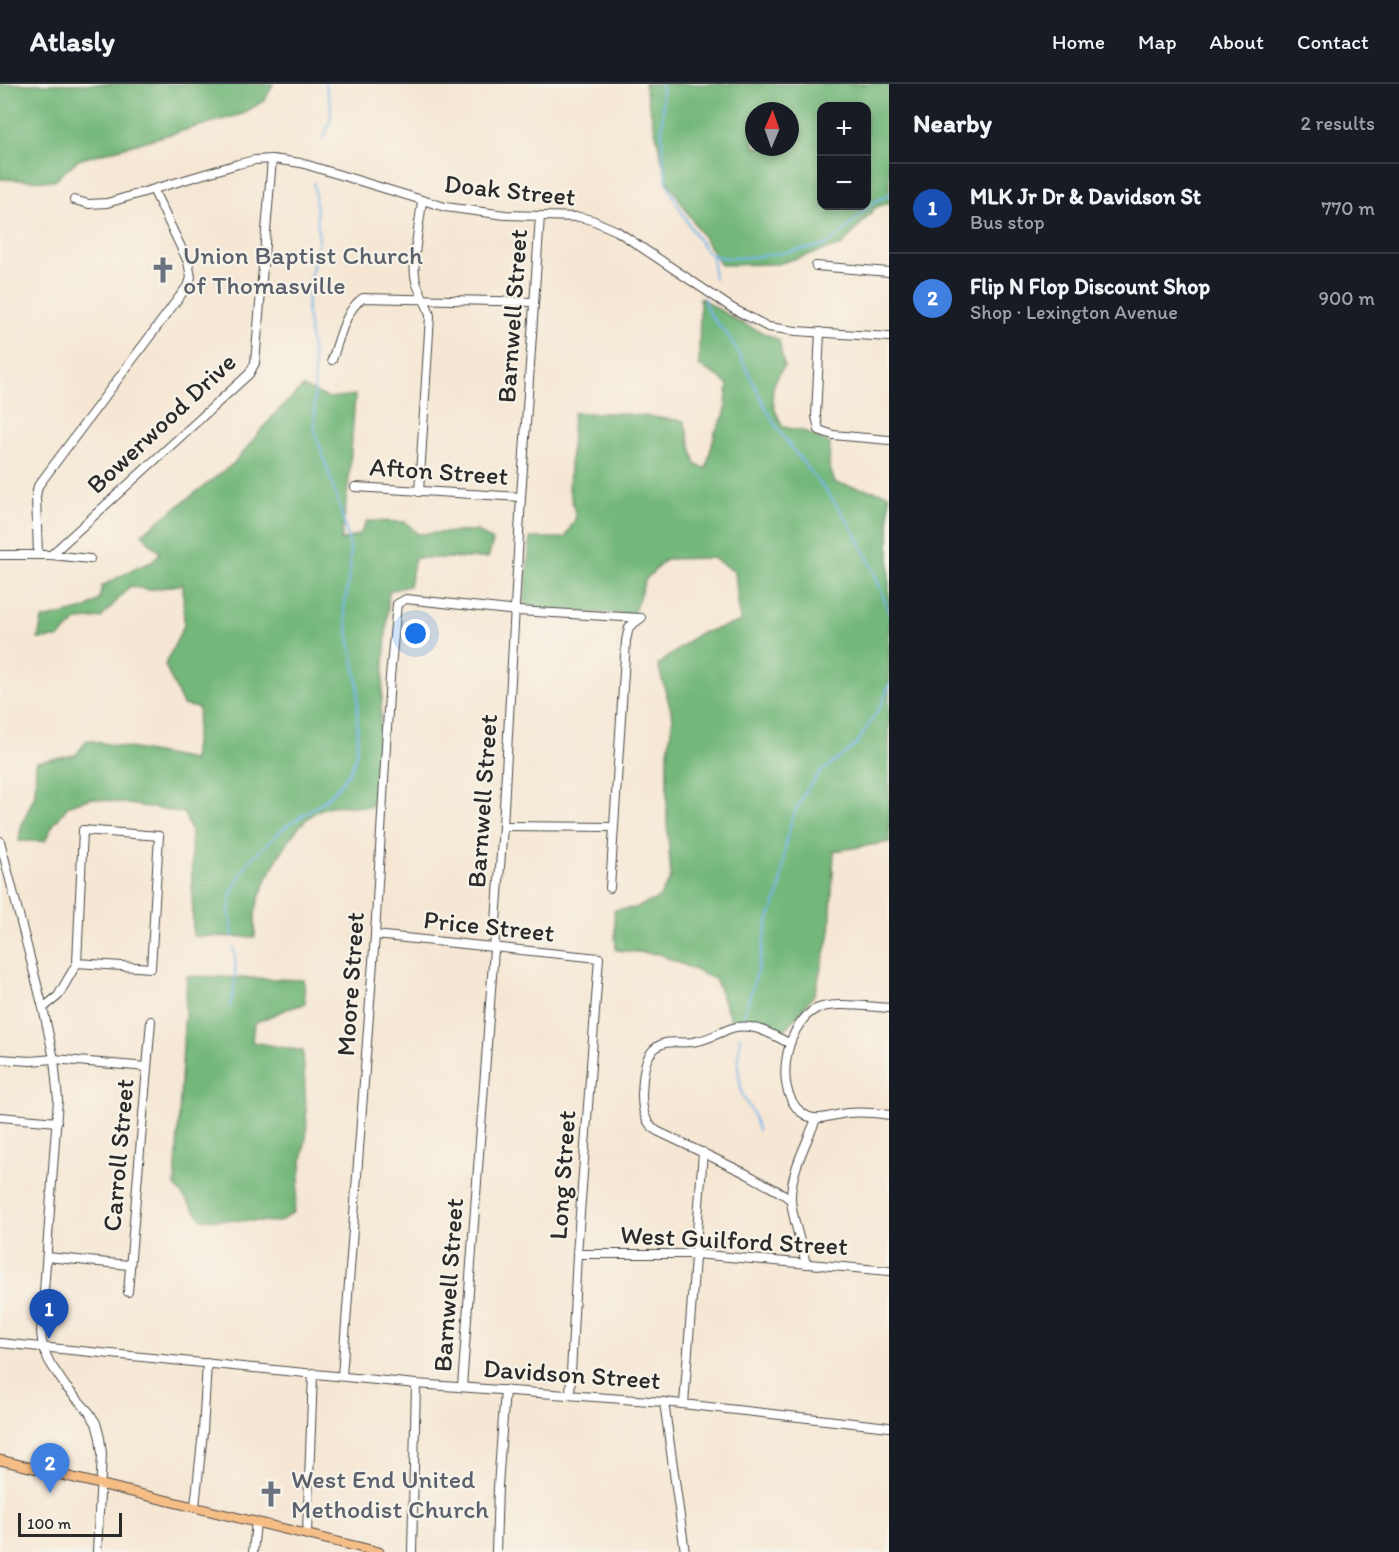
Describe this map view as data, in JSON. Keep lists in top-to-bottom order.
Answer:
{
  "streets": {
    "street": [
      "Doak Street",
      "Barnwell Street",
      "Bowerwood Drive",
      "Afton Street",
      "Price Street",
      "Moore Street",
      "Carroll Street",
      "Long Street",
      "West Guilford Street",
      "Davidson Street"
    ]
  },
  "crossings": [
    ["Doak Street", "Barnwell Street"],
    ["Doak Street", "Bowerwood Drive"],
    ["Barnwell Street", "Afton Street"],
    ["Barnwell Street", "Price Street"],
    ["Barnwell Street", "Moore Street"],
    ["Barnwell Street", "Davidson Street"],
    ["Price Street", "Moore Street"],
    ["Price Street", "Long Street"],
    ["Moore Street", "Davidson Street"],
    ["Long Street", "West Guilford Street"],
    ["Long Street", "Davidson Street"]
  ],
  "places": {
    "church": ["Union Baptist Church of Thomasville", "West End United Methodist Church"]
  },
  "scale_bar": "100 m",
  "north": "top",
  "page": {
    "header": "Atlasly",
    "nav": [
      "Home",
      "Map",
      "About",
      "Contact"
    ],
    "heading": ["Nearby", "2 results"],
    "map_buttons": ["+", "−"],
    "list": [
      {
        "mark": "1",
        "name": "MLK Jr Dr & Davidson St",
        "note": "Bus stop",
        "value": "770 m"
      },
      {
        "mark": "2",
        "name": "Flip N Flop Discount Shop",
        "note": "Shop · Lexington Avenue",
        "value": "900 m"
      }
    ],
    "pins": ["1", "2"],
    "scale": "100 m"
  }
}
